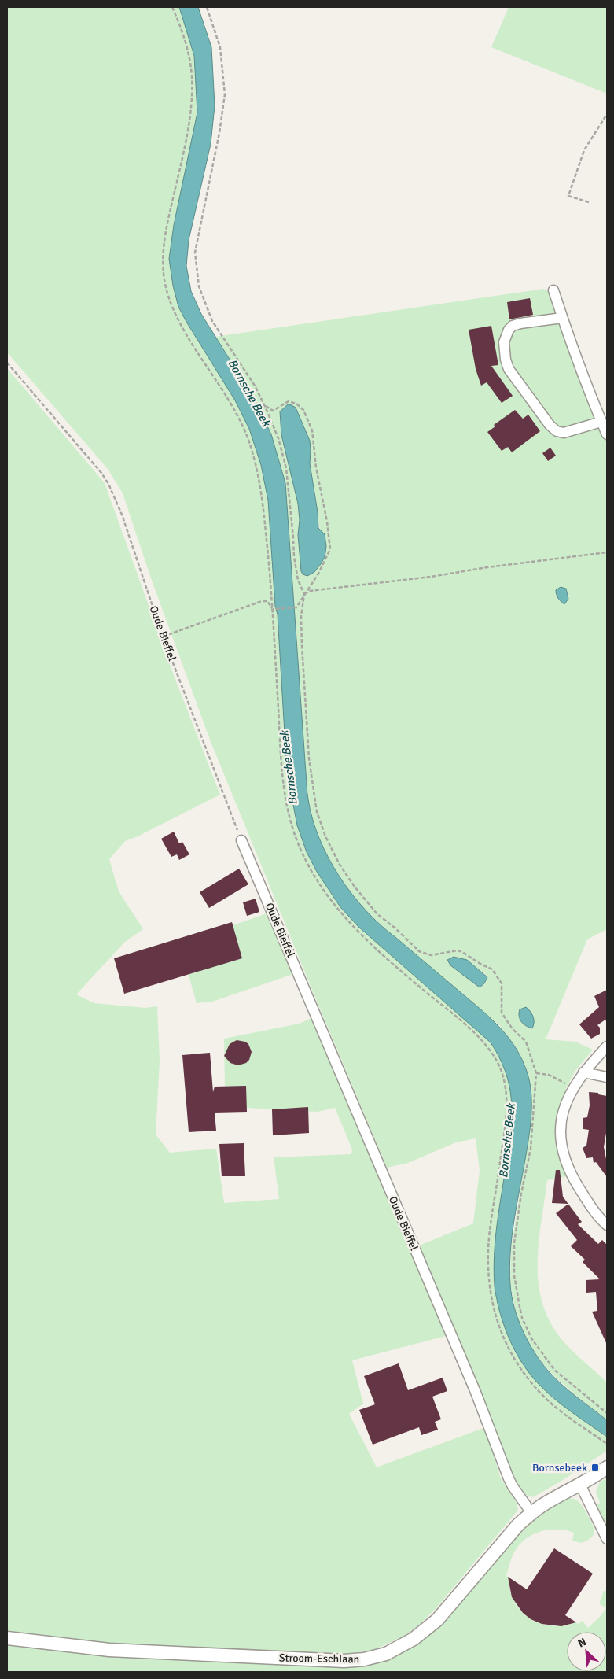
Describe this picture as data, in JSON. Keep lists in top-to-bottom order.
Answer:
{
  "streets": {
    "street": ["Oude Bieffel", "Stroom-Eschlaan"]
  },
  "crossings": [
    ["Oude Bieffel", "Stroom-Eschlaan"]
  ],
  "water": ["Bornsche Beek"],
  "places": {
    "transit": ["Bornsebeek"]
  },
  "north": "top left"
}
